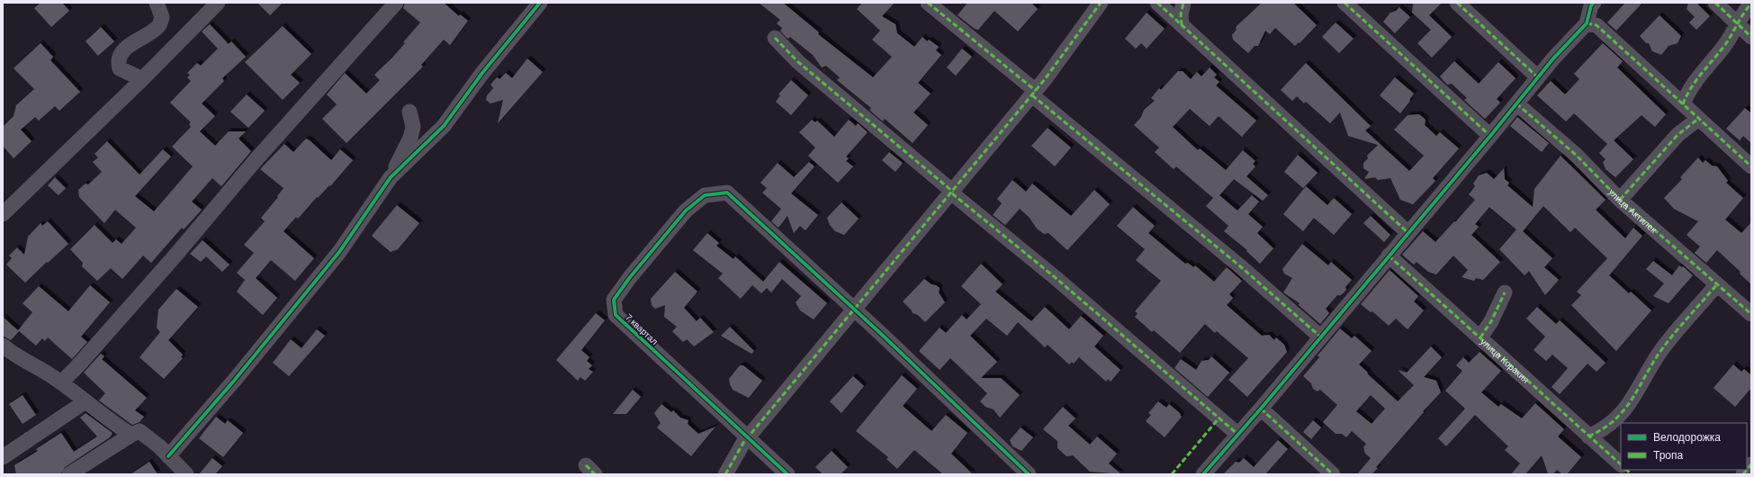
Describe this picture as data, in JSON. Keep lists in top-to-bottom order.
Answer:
{
  "streets": {
    "street": ["улица Актилек", "7 квартал", "улица Коракия"]
  },
  "legend": ["Велодорожка", "Тропа"]
}
